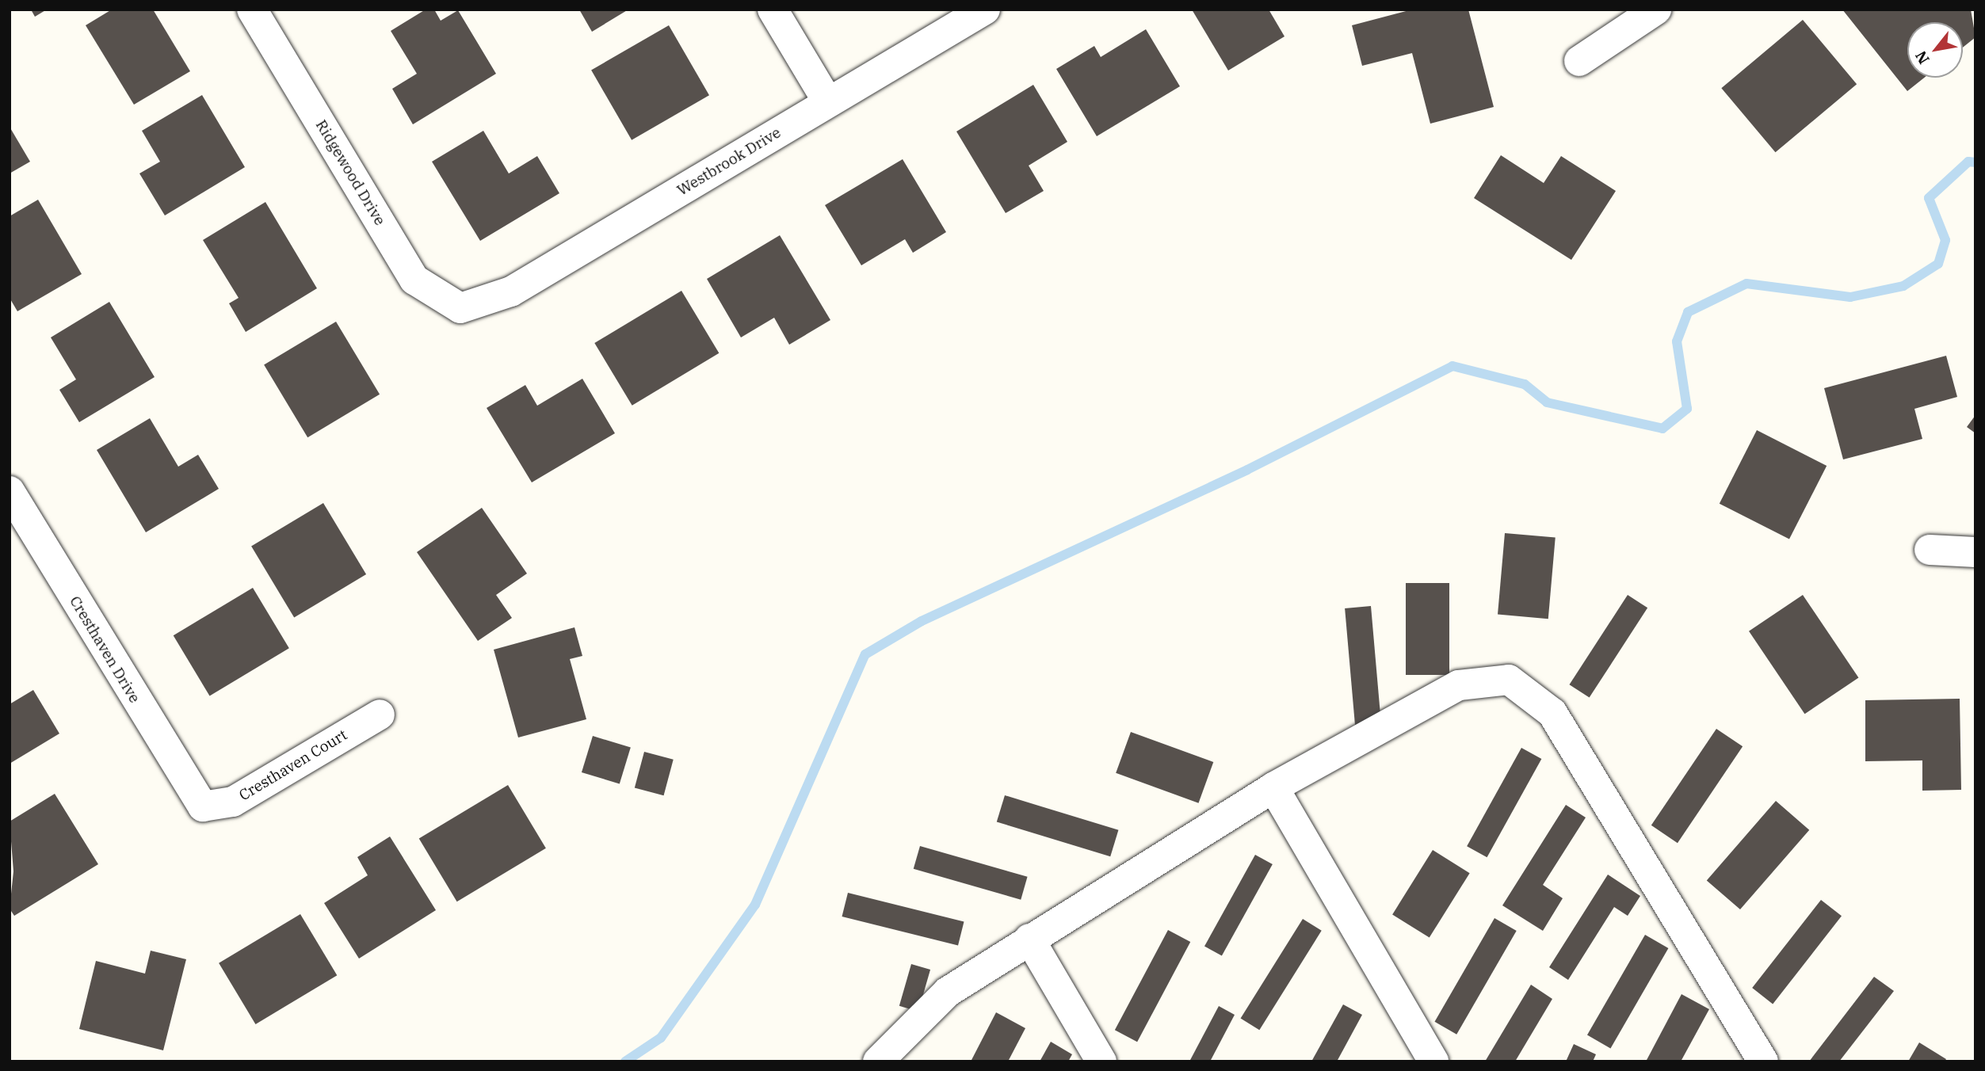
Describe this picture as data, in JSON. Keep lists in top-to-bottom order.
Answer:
{
  "streets": {
    "street": [
      "Westbrook Drive",
      "Ridgewood Drive",
      "Cresthaven Drive",
      "Cresthaven Court"
    ]
  },
  "crossings": [
    ["Westbrook Drive", "Ridgewood Drive"],
    ["Cresthaven Drive", "Cresthaven Court"]
  ],
  "north": "bottom left"
}
